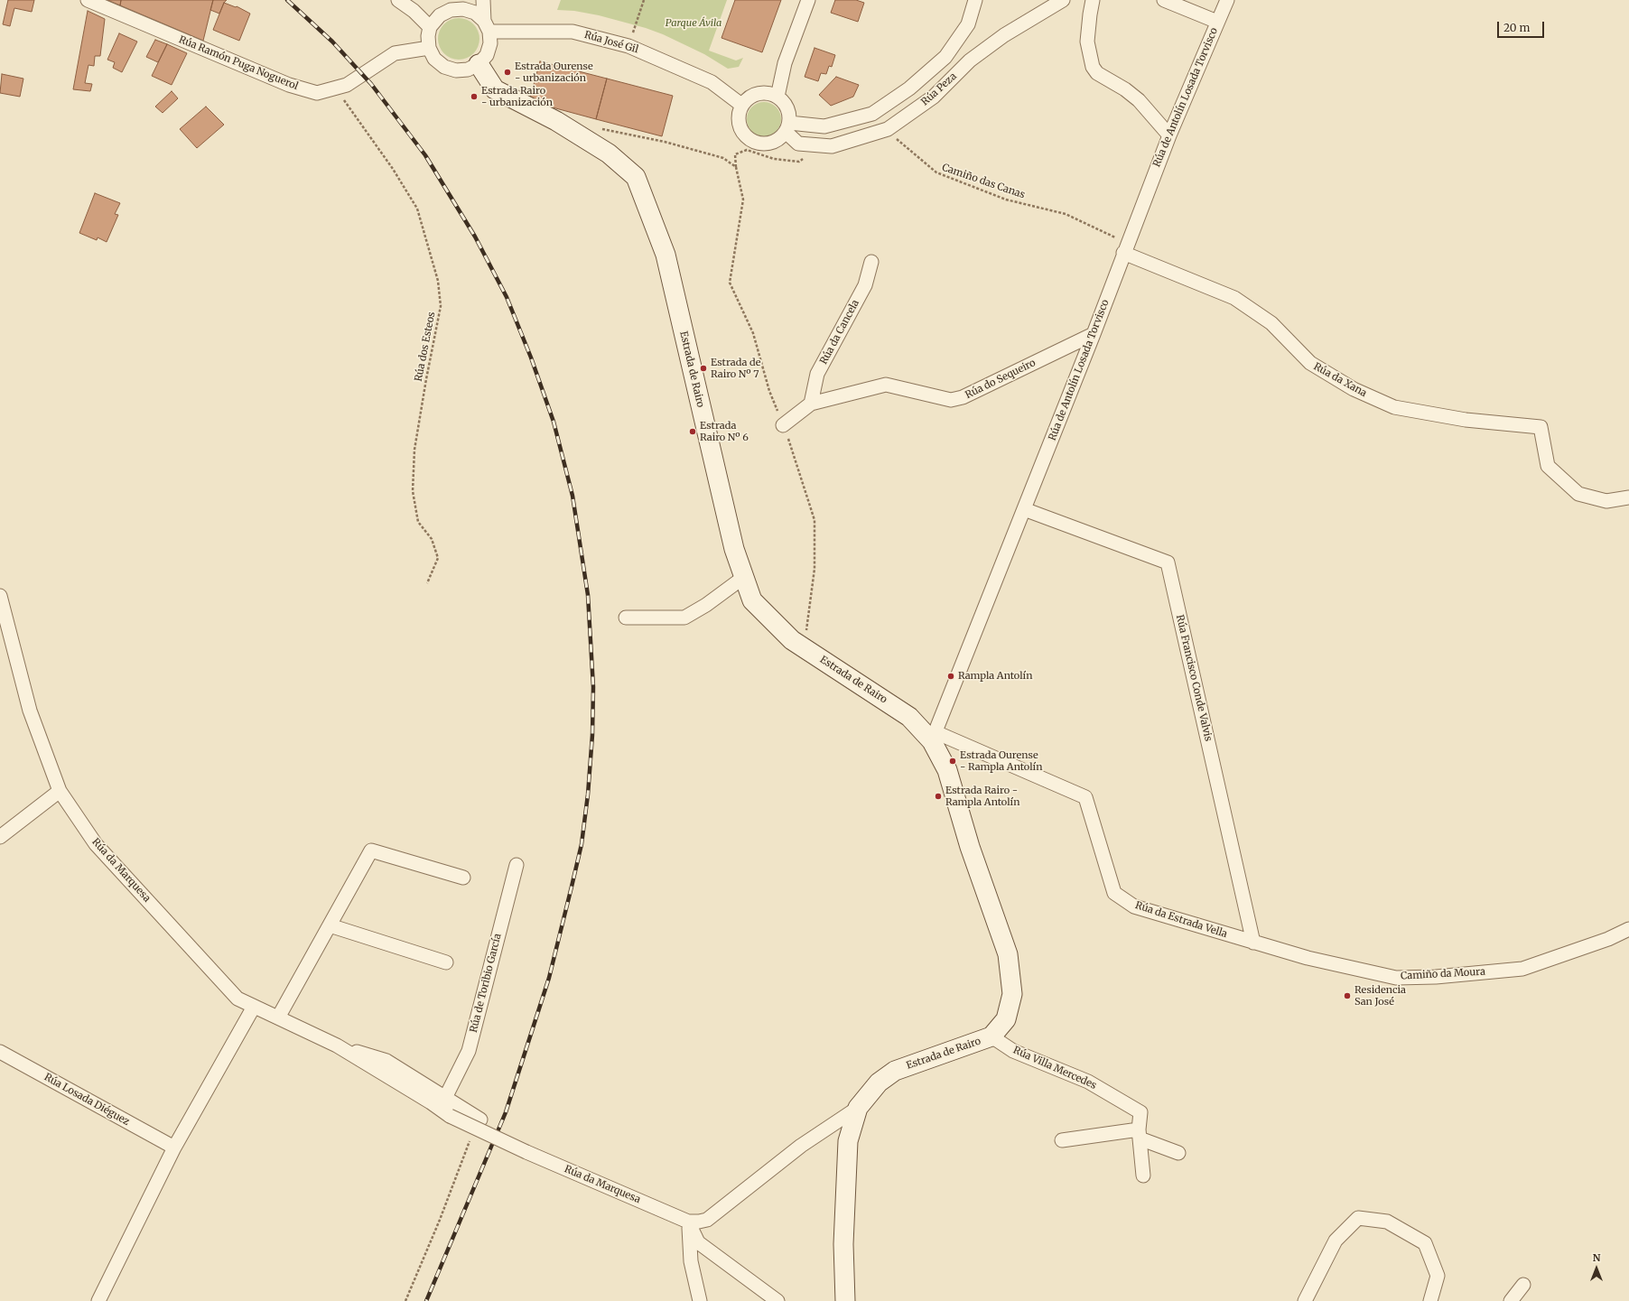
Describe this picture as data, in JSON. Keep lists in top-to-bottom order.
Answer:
{
  "streets": {
    "street": [
      "Rúa José Gil",
      "Rúa Ramón Puga Noguerol",
      "Rúa Peza",
      "Rúa de Antolín Losada Torvisco",
      "Rúa da Cancela",
      "Estrada de Rairo",
      "Rúa do Sequeiro",
      "Rúa da Xana",
      "Rúa Francisco Conde Valvis",
      "Rúa da Marquesa",
      "Rúa da Estrada Vella",
      "Camiño da Moura",
      "Rúa de Toribio García",
      "Rúa Villa Mercedes",
      "Rúa Losada Diéguez"
    ],
    "path": ["Camiño das Canas", "Rúa dos Esteos"]
  },
  "crossings": [
    ["Rúa José Gil", "Rúa Ramón Puga Noguerol"],
    ["Rúa José Gil", "Rúa Peza"],
    ["Rúa José Gil", "Estrada de Rairo"],
    ["Rúa Ramón Puga Noguerol", "Rúa dos Esteos"],
    ["Rúa Ramón Puga Noguerol", "Estrada de Rairo"],
    ["Rúa Peza", "Camiño das Canas"],
    ["Rúa de Antolín Losada Torvisco", "Camiño das Canas"],
    ["Rúa de Antolín Losada Torvisco", "Estrada de Rairo"],
    ["Rúa de Antolín Losada Torvisco", "Rúa do Sequeiro"],
    ["Rúa de Antolín Losada Torvisco", "Rúa da Xana"],
    ["Rúa de Antolín Losada Torvisco", "Rúa Francisco Conde Valvis"],
    ["Rúa de Antolín Losada Torvisco", "Rúa da Estrada Vella"],
    ["Camiño das Canas", "Rúa da Xana"],
    ["Rúa da Cancela", "Rúa do Sequeiro"],
    ["Estrada de Rairo", "Rúa da Marquesa"],
    ["Estrada de Rairo", "Rúa da Estrada Vella"],
    ["Estrada de Rairo", "Rúa Villa Mercedes"],
    ["Rúa Francisco Conde Valvis", "Rúa da Estrada Vella"],
    ["Rúa Francisco Conde Valvis", "Camiño da Moura"],
    ["Rúa da Marquesa", "Rúa de Toribio García"],
    ["Rúa da Estrada Vella", "Camiño da Moura"]
  ],
  "parks": ["Parque Ávila"],
  "places": [
    "Estrada Ourense - urbanización",
    "Estrada Rairo - urbanización",
    "Estrada de Rairo Nº 7",
    "Estrada Rairo Nº 6",
    "Rampla Antolín",
    "Estrada Ourense - Rampla Antolín",
    "Estrada Rairo - Rampla Antolín",
    "Residencia San José"
  ],
  "scale_bar": "20 m",
  "north": "top"
}
